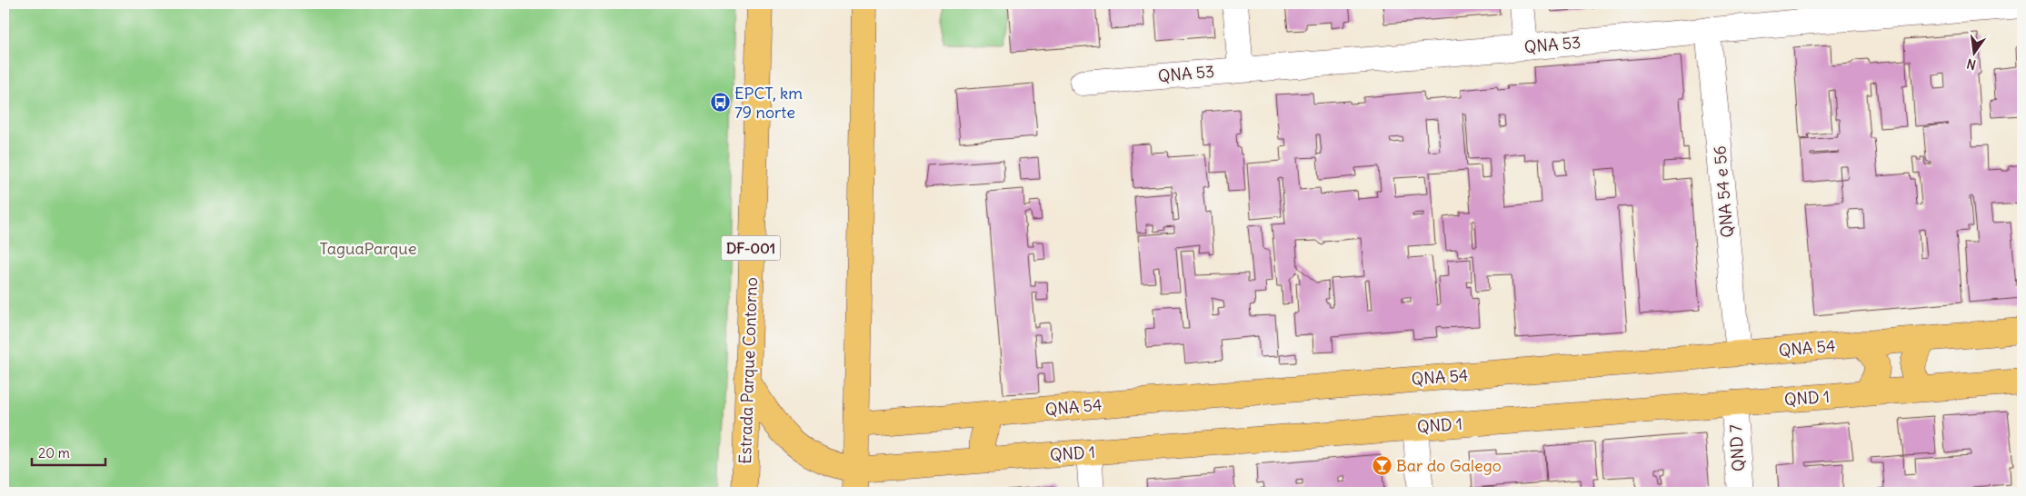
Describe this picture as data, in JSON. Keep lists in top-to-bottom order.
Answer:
{
  "streets": {
    "main road": [
      "DF-001",
      "QNA 54",
      "Estrada Parque Contorno",
      "QND 1"
    ],
    "street": ["QNA 53", "QNA 54 e 56", "QND 7"]
  },
  "crossings": [
    ["QNA 53", "QNA 54 e 56"],
    ["QNA 54 e 56", "QNA 54"],
    ["Estrada Parque Contorno", "QND 1"],
    ["QND 1", "QND 7"]
  ],
  "parks": ["TaguaParque"],
  "places": {
    "bus stop": ["EPCT, km 79 norte"],
    "bar": ["Bar do Galego"]
  },
  "scale_bar": "20 m",
  "north": "bottom"
}
